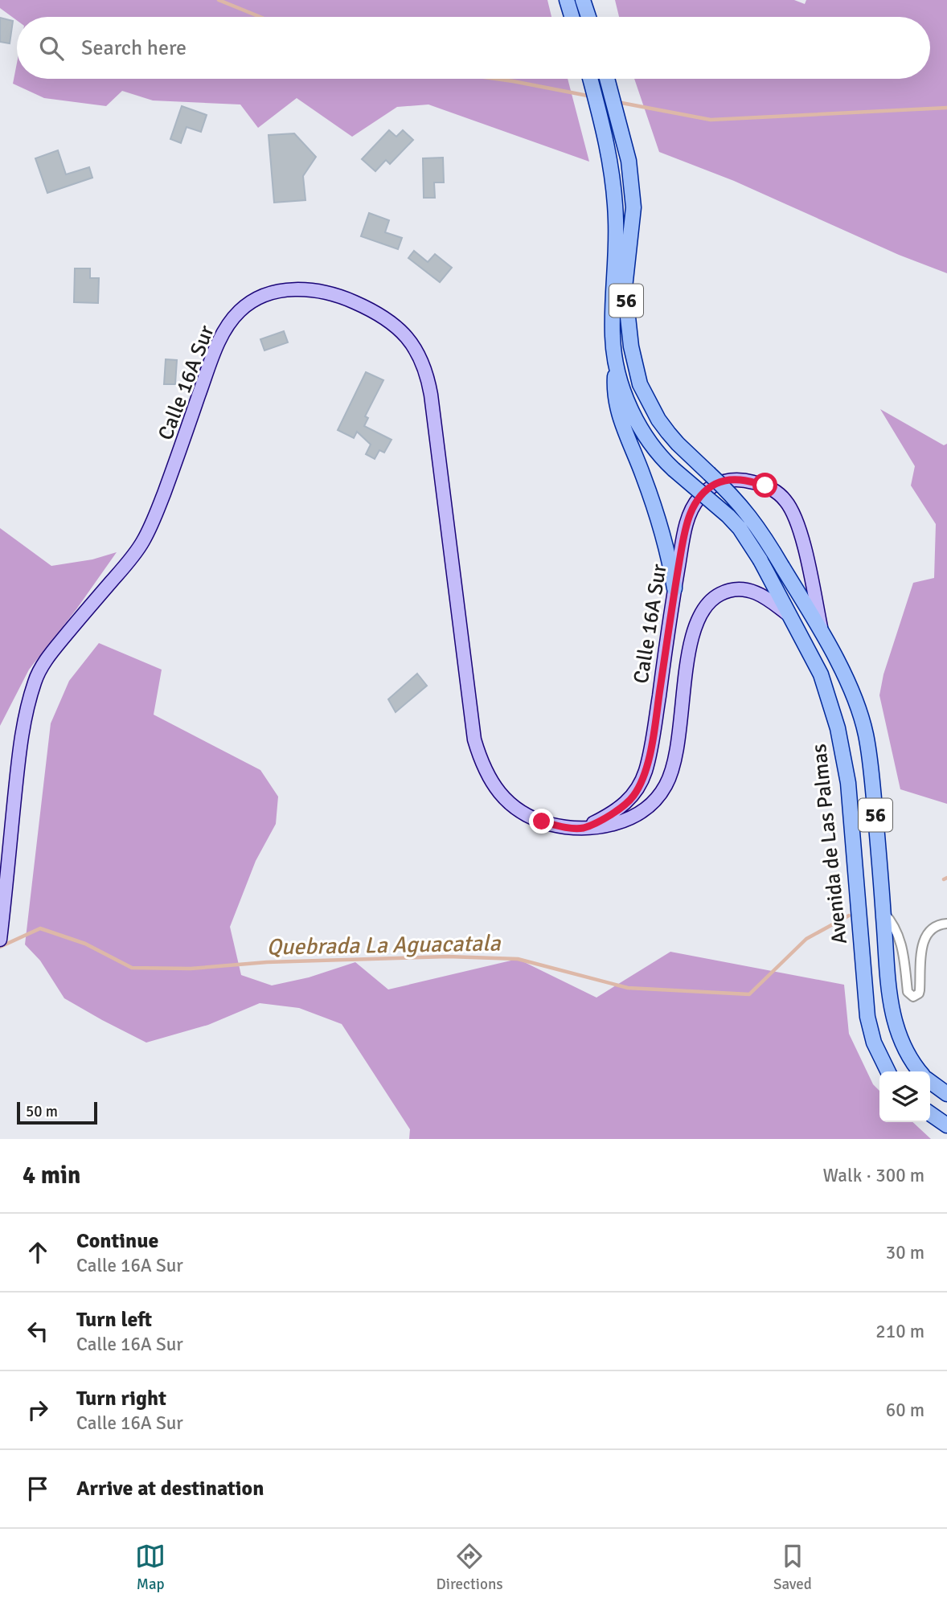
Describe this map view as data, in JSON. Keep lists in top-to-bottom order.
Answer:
{
  "streets": {
    "main road": ["56", "Calle 16A Sur", "Avenida de Las Palmas"]
  },
  "crossings": [
    ["56", "Calle 16A Sur"],
    ["Calle 16A Sur", "Avenida de Las Palmas"]
  ],
  "water": ["Quebrada La Aguacatala"],
  "scale_bar": "50 m",
  "page": {
    "search": "Search here",
    "scale": "50 m",
    "heading": ["4 min", "Walk · 300 m"],
    "list": [
      ["Continue", "Calle 16A Sur", "30 m"],
      ["Turn left", "Calle 16A Sur", "210 m"],
      ["Turn right", "Calle 16A Sur", "60 m"],
      "Arrive at destination"
    ],
    "nav": ["Map", "Directions", "Saved"]
  }
}
